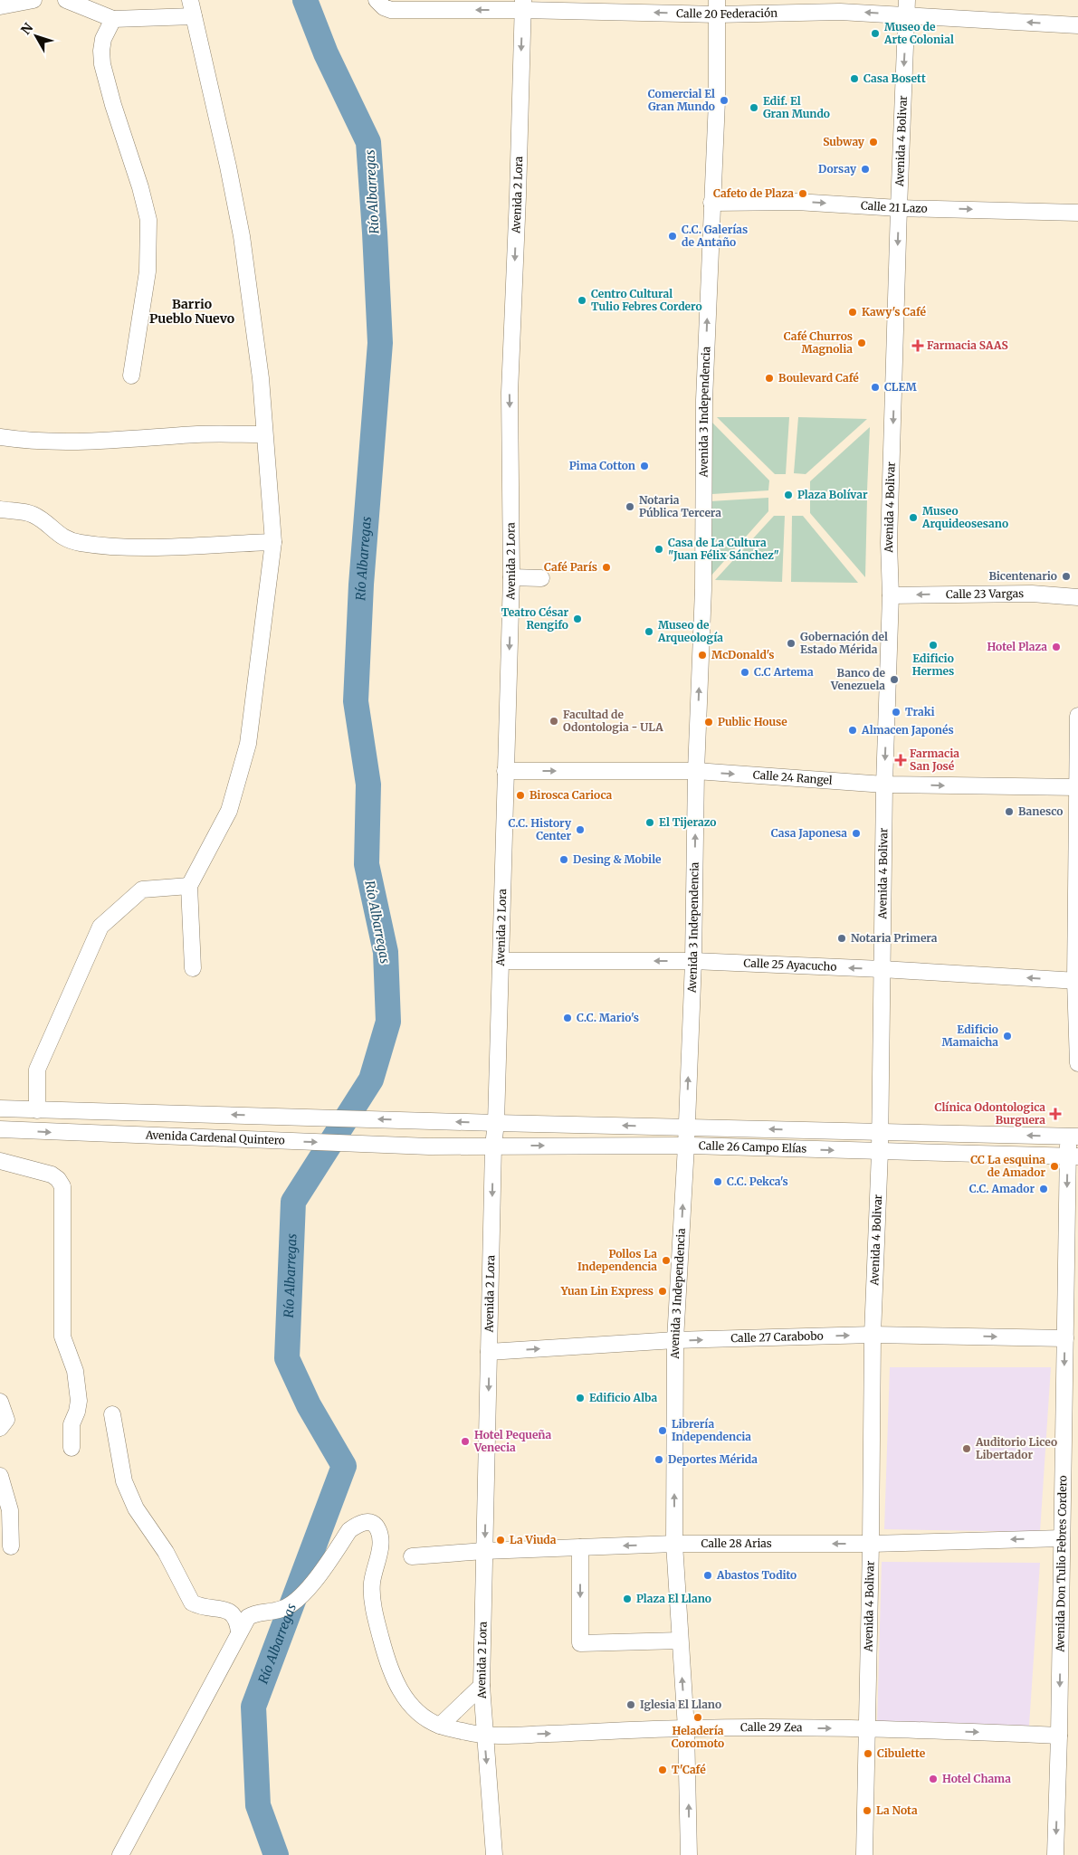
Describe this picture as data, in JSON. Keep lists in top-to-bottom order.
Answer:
{
  "streets": {
    "street": [
      "Calle 20 Federación",
      "Avenida 4 Bolivar",
      "Avenida 2 Lora",
      "Calle 21 Lazo",
      "Avenida 3 Independencia",
      "Calle 23 Vargas",
      "Calle 24 Rangel",
      "Calle 25 Ayacucho",
      "Avenida Cardenal Quintero",
      "Calle 26 Campo Elías",
      "Calle 27 Carabobo",
      "Calle 28 Arias",
      "Avenida Don Tulio Febres Cordero",
      "Calle 29 Zea"
    ]
  },
  "crossings": [
    ["Calle 20 Federación", "Avenida 4 Bolivar"],
    ["Calle 20 Federación", "Avenida 2 Lora"],
    ["Calle 20 Federación", "Avenida 3 Independencia"],
    ["Avenida 4 Bolivar", "Calle 21 Lazo"],
    ["Avenida 4 Bolivar", "Calle 23 Vargas"],
    ["Avenida 4 Bolivar", "Calle 24 Rangel"],
    ["Avenida 4 Bolivar", "Calle 25 Ayacucho"],
    ["Avenida 4 Bolivar", "Calle 26 Campo Elías"],
    ["Avenida 4 Bolivar", "Calle 27 Carabobo"],
    ["Avenida 4 Bolivar", "Calle 28 Arias"],
    ["Avenida 4 Bolivar", "Calle 29 Zea"],
    ["Avenida 2 Lora", "Calle 24 Rangel"],
    ["Avenida 2 Lora", "Calle 25 Ayacucho"],
    ["Avenida 2 Lora", "Calle 26 Campo Elías"],
    ["Avenida 2 Lora", "Calle 27 Carabobo"],
    ["Avenida 2 Lora", "Calle 28 Arias"],
    ["Avenida 2 Lora", "Calle 29 Zea"],
    ["Calle 21 Lazo", "Avenida 3 Independencia"],
    ["Avenida 3 Independencia", "Calle 24 Rangel"],
    ["Avenida 3 Independencia", "Calle 25 Ayacucho"],
    ["Avenida 3 Independencia", "Calle 26 Campo Elías"],
    ["Avenida 3 Independencia", "Calle 27 Carabobo"],
    ["Avenida 3 Independencia", "Calle 28 Arias"],
    ["Avenida 3 Independencia", "Calle 29 Zea"],
    ["Avenida Cardenal Quintero", "Calle 26 Campo Elías"],
    ["Calle 26 Campo Elías", "Avenida Don Tulio Febres Cordero"],
    ["Calle 27 Carabobo", "Avenida Don Tulio Febres Cordero"],
    ["Calle 28 Arias", "Avenida Don Tulio Febres Cordero"],
    ["Avenida Don Tulio Febres Cordero", "Calle 29 Zea"]
  ],
  "one_way": [
    "Calle 20 Federación",
    "Avenida 4 Bolivar",
    "Avenida 2 Lora",
    "Calle 21 Lazo",
    "Avenida 3 Independencia",
    "Calle 23 Vargas",
    "Calle 24 Rangel",
    "Calle 25 Ayacucho",
    "Avenida Cardenal Quintero",
    "Calle 27 Carabobo",
    "Calle 28 Arias",
    "Avenida Don Tulio Febres Cordero",
    "Calle 29 Zea"
  ],
  "districts": ["Barrio Pueblo Nuevo"],
  "water": ["Río Albarregas"],
  "places": {
    "other": [
      "Museo de Arte Colonial",
      "Casa Bosett",
      "Comercial El Gran Mundo",
      "Edif. El Gran Mundo",
      "Subway",
      "Dorsay",
      "Cafeto de Plaza",
      "C.C. Galerías de Antaño",
      "Centro Cultural Tulio Febres Cordero",
      "Kawy's Café",
      "Café Churros Magnolia",
      "Boulevard Café",
      "CLEM",
      "Pima Cotton",
      "Plaza Bolívar",
      "Notaria Pública Tercera",
      "Museo Arquideosesano",
      "Casa de La Cultura \"Juan Félix Sánchez\"",
      "Café París",
      "Bicentenario",
      "Teatro César Rengifo",
      "Museo de Arqueología",
      "Gobernación del Estado Mérida",
      "Edificio Hermes",
      "Hotel Plaza",
      "McDonald's",
      "C.C Artema",
      "Banco de Venezuela",
      "Traki",
      "Facultad de Odontologia - ULA",
      "Public House",
      "Almacen Japonés",
      "Birosca Carioca",
      "Banesco",
      "El Tijerazo",
      "C.C. History Center",
      "Casa Japonesa",
      "Desing & Mobile",
      "Notaria Primera",
      "C.C. Mario's",
      "Edificio Mamaicha",
      "CC La esquina de Amador",
      "C.C. Pekca's",
      "C.C. Amador",
      "Pollos La Independencia",
      "Yuan Lin Express",
      "Edificio Alba",
      "Librería Independencia",
      "Hotel Pequeña Venecia",
      "Auditorio Liceo Libertador",
      "Deportes Mérida",
      "La Viuda",
      "Abastos Todito",
      "Plaza El Llano",
      "Iglesia El Llano",
      "Heladería Coromoto",
      "Cibulette",
      "T'Café",
      "Hotel Chama",
      "La Nota"
    ],
    "health": ["Farmacia SAAS", "Farmacia San José", "Clínica Odontologica Burguera"]
  },
  "north": "top left"
}
